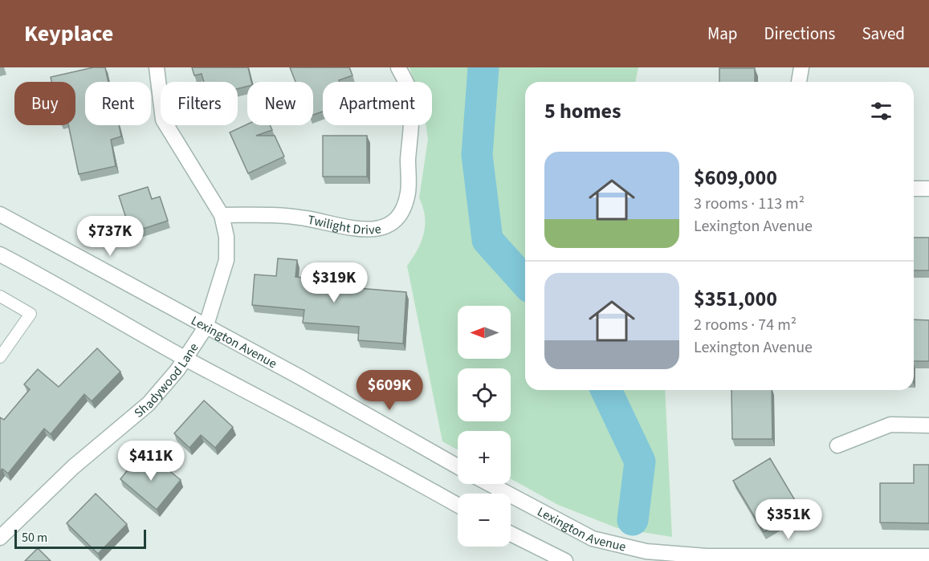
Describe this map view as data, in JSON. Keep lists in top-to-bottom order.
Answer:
{
  "streets": {
    "street": ["Twilight Drive", "Lexington Avenue", "Shadywood Lane"]
  },
  "crossings": [
    ["Twilight Drive", "Shadywood Lane"],
    ["Lexington Avenue", "Shadywood Lane"]
  ],
  "scale_bar": "50 m",
  "north": "left",
  "page": {
    "header": "Keyplace",
    "nav": ["Map", "Directions", "Saved"],
    "chip": [
      "Buy",
      "Rent",
      "Filters",
      "New",
      "Apartment"
    ],
    "heading": "5 homes",
    "list": [
      {
        "name": "$609,000",
        "note": "3 rooms · 113 m² · Lexington Avenue"
      },
      {
        "name": "$351,000",
        "note": "2 rooms · 74 m² · Lexington Avenue"
      }
    ],
    "price": [
      "$737K",
      "$319K",
      "$609K",
      "$411K",
      "$351K"
    ],
    "map_buttons": ["+", "−"],
    "scale": "50 m"
  }
}
